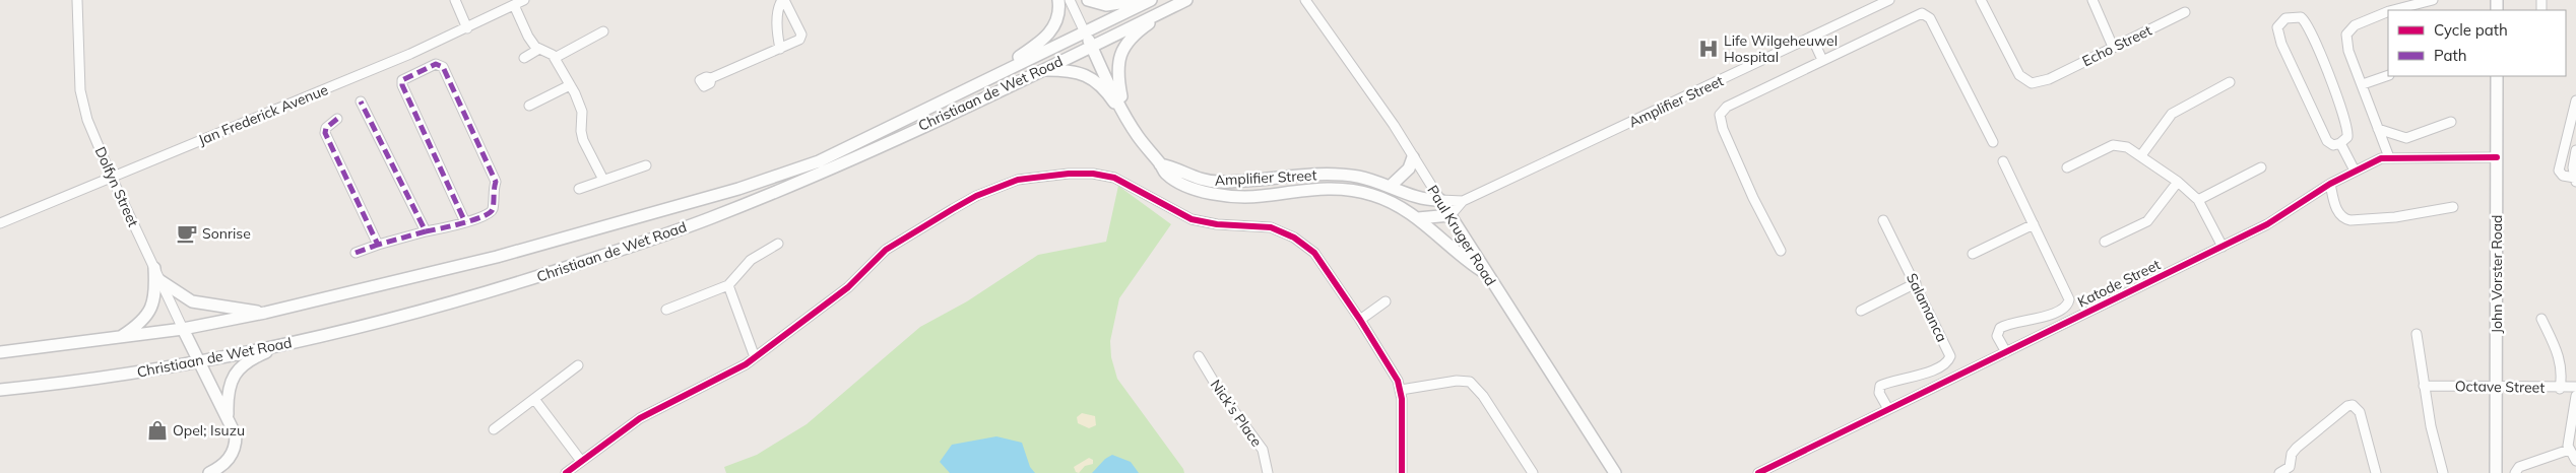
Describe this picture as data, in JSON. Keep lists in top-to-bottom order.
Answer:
{
  "streets": {
    "main road": [
      "Christiaan de Wet Road",
      "Amplifier Street",
      "Dolfyn Street",
      "Paul Kruger Road",
      "John Vorster Road"
    ],
    "street": [
      "Echo Street",
      "Jan Frederick Avenue",
      "Katode Street",
      "Salamanca",
      "Octave Street",
      "Nick’s Place"
    ]
  },
  "crossings": [
    ["Christiaan de Wet Road", "Amplifier Street"],
    ["Christiaan de Wet Road", "Dolfyn Street"],
    ["Amplifier Street", "Paul Kruger Road"],
    ["Jan Frederick Avenue", "Dolfyn Street"],
    ["John Vorster Road", "Katode Street"],
    ["John Vorster Road", "Octave Street"],
    ["Katode Street", "Salamanca"]
  ],
  "places": {
    "hospital": ["Life Wilgeheuwel Hospital"],
    "cafe": ["Sonrise"],
    "shop": ["Opel; Isuzu"]
  },
  "legend": ["Cycle path", "Path"]
}
